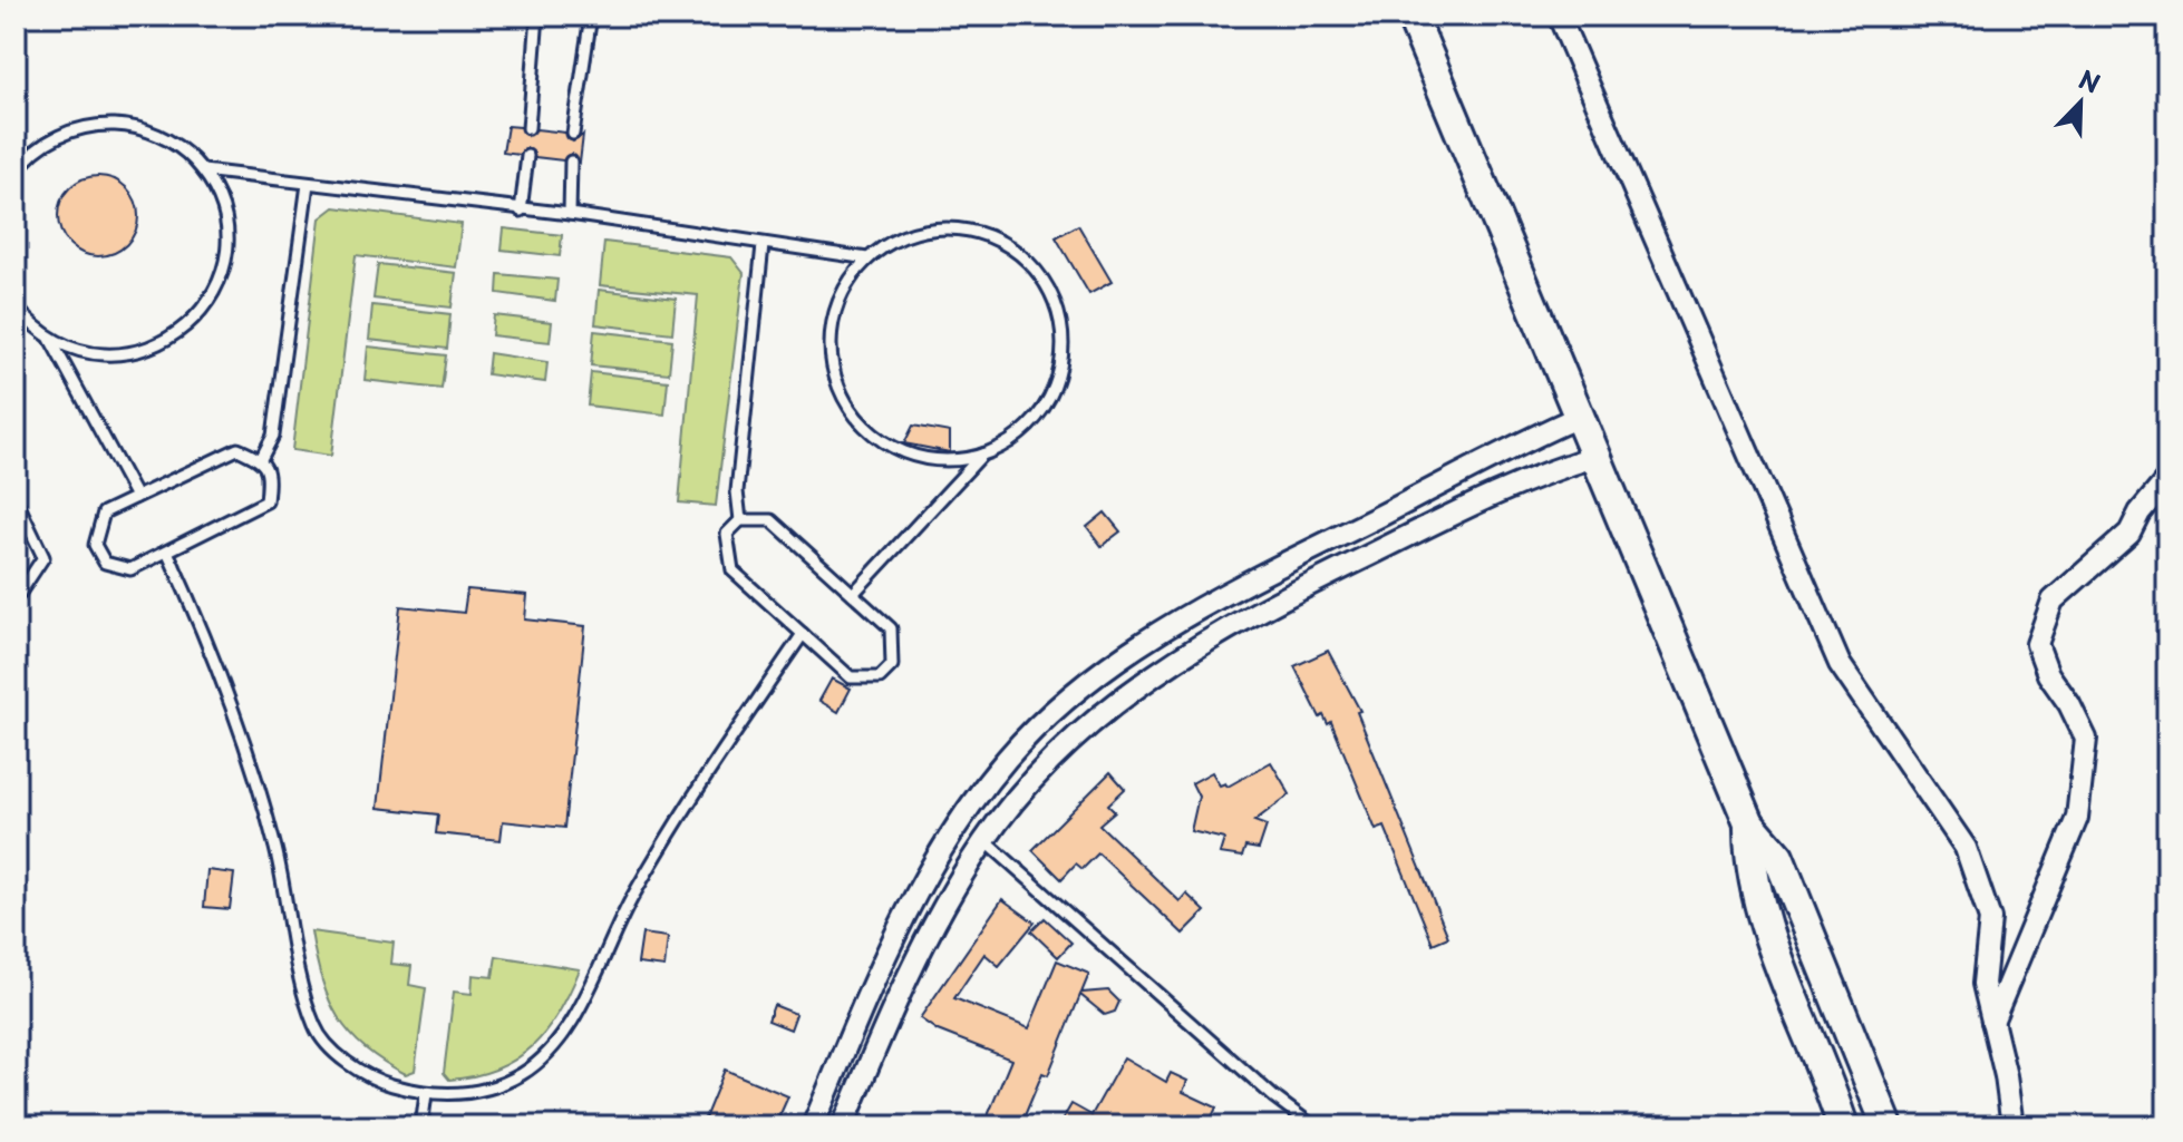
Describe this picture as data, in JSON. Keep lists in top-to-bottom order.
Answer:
{
  "north": "top right"
}
